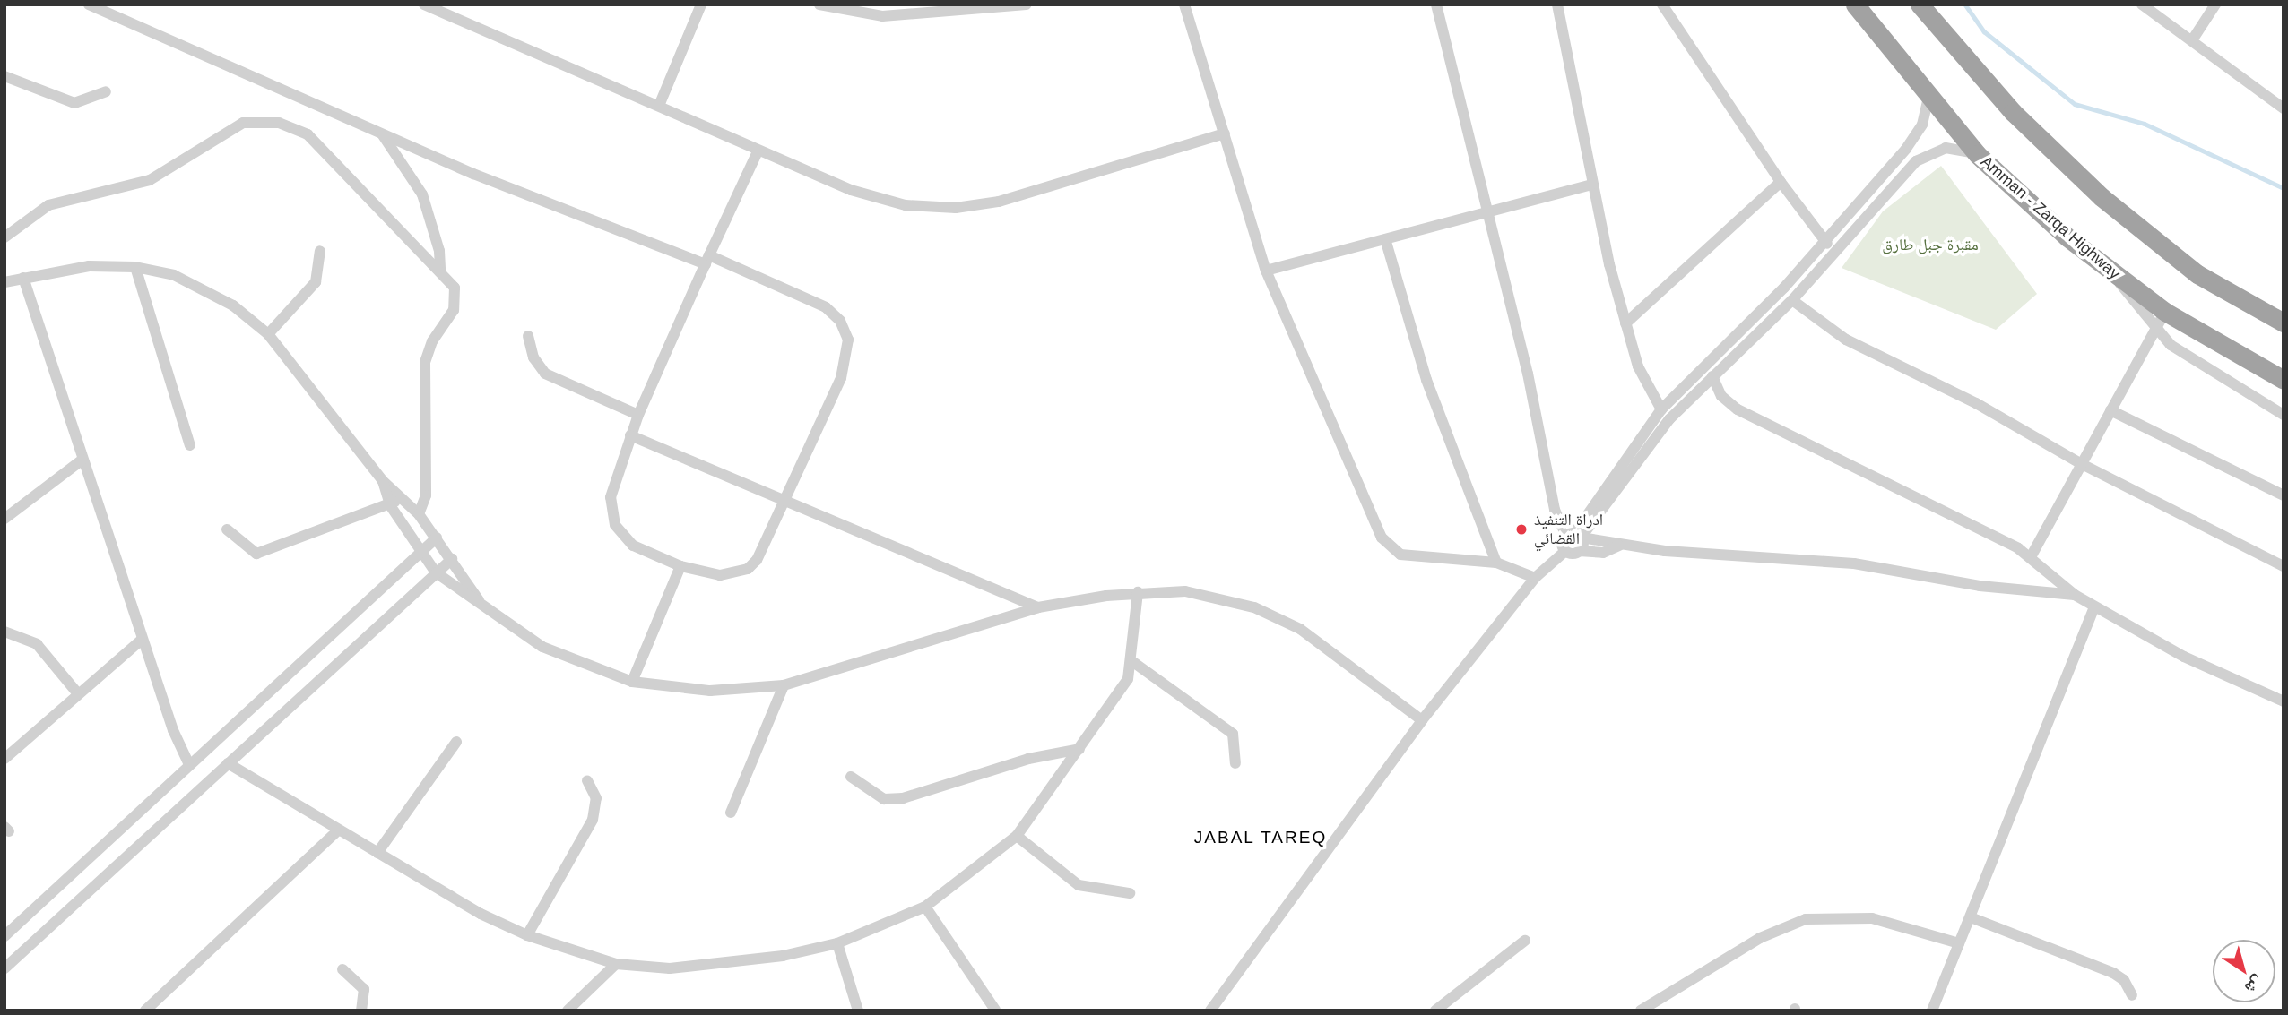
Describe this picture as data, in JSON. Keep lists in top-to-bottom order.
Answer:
{
  "streets": {
    "highway": ["Amman - Zarqa Highway"]
  },
  "districts": ["JABAL TAREQ"],
  "parks": ["مقبرة جبل طارق"],
  "places": ["ادراة التنفيذ القضائي"],
  "north": "bottom right"
}
